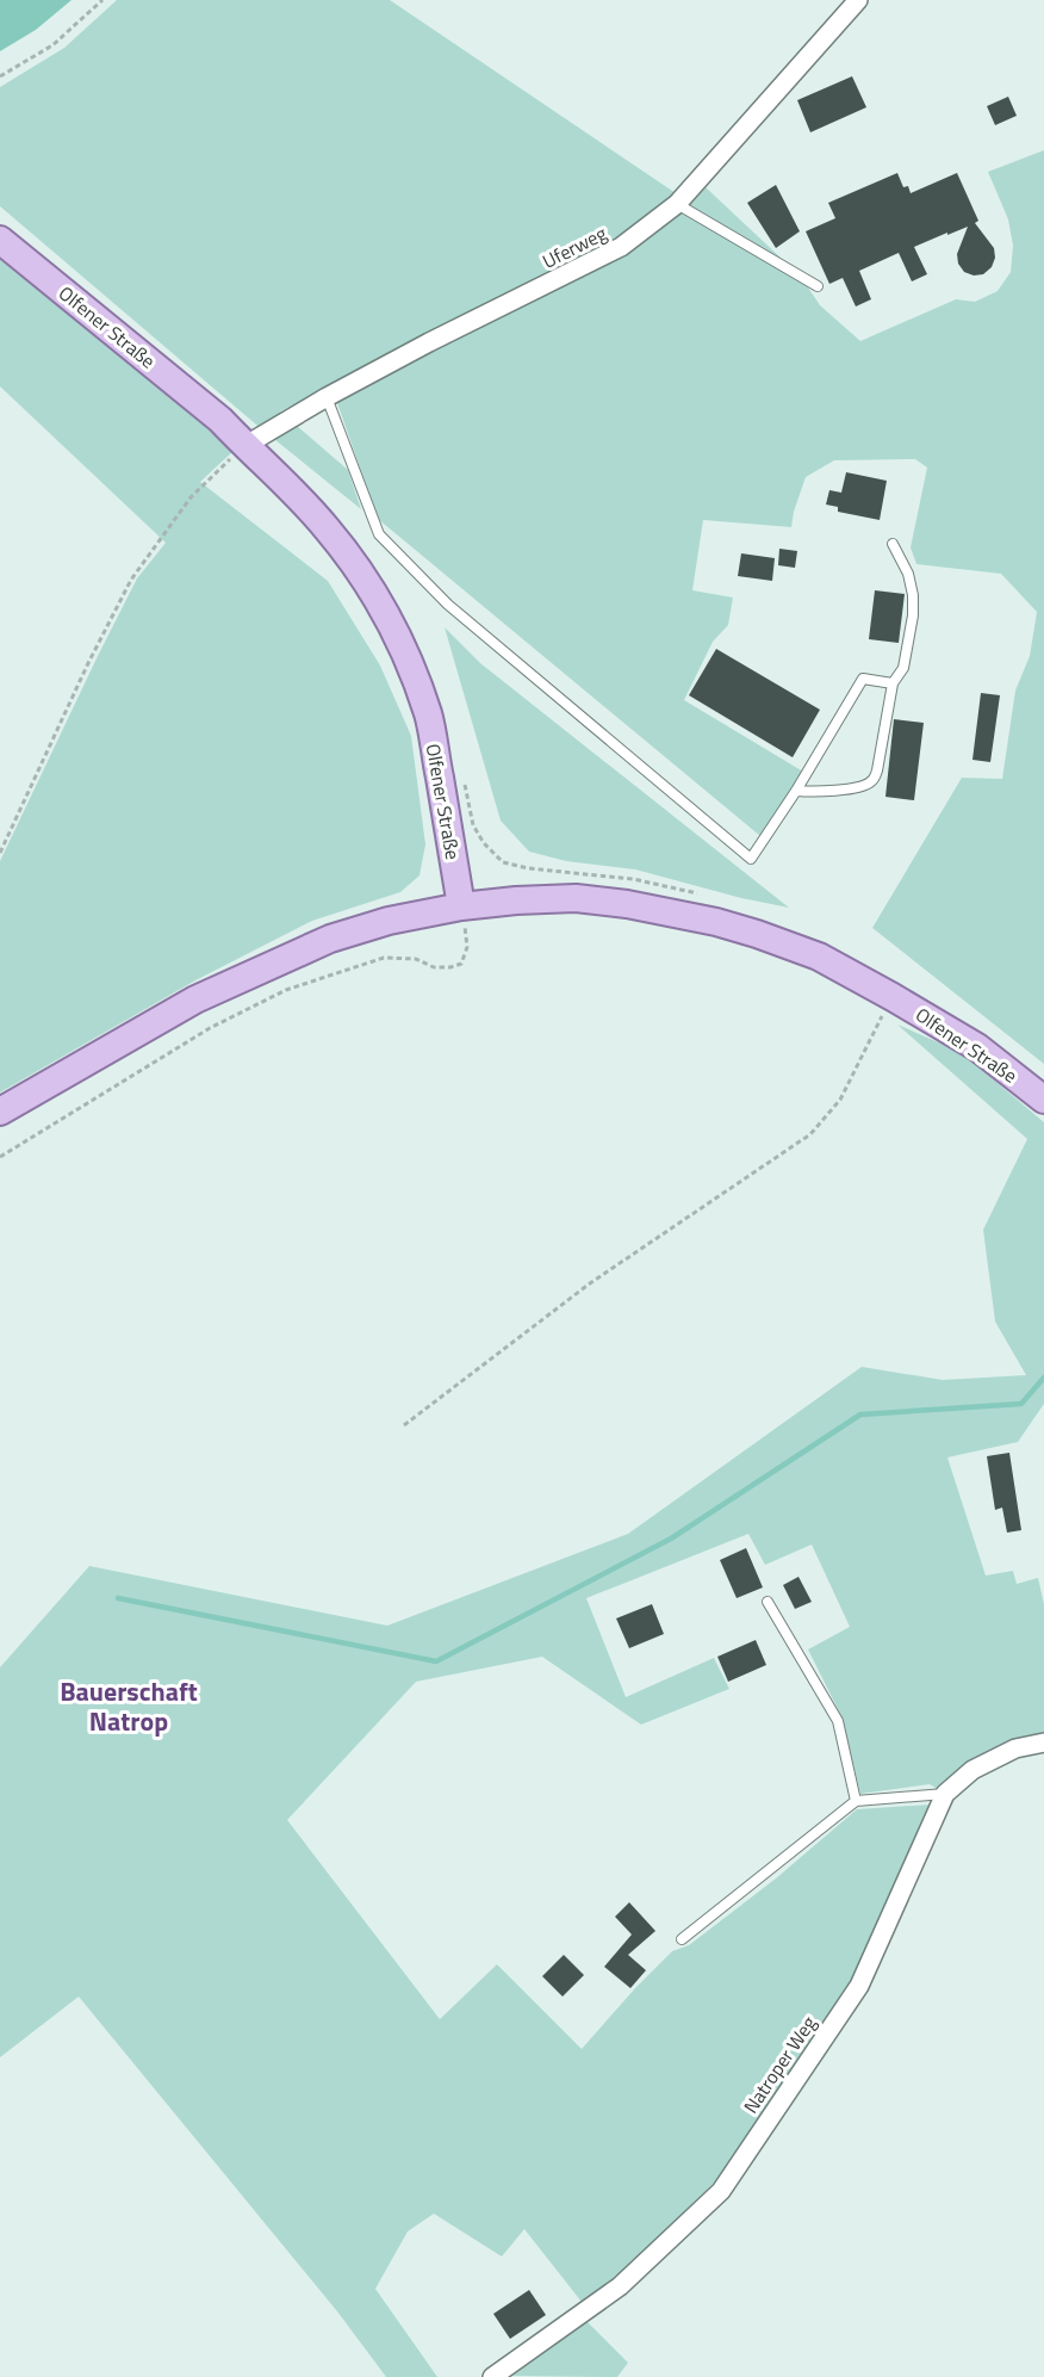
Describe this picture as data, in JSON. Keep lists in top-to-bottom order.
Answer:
{
  "streets": {
    "main road": ["Olfener Straße"],
    "street": ["Uferweg", "Natroper Weg"]
  },
  "crossings": [
    ["Uferweg", "Olfener Straße"]
  ],
  "districts": ["Bauerschaft Natrop"]
}
